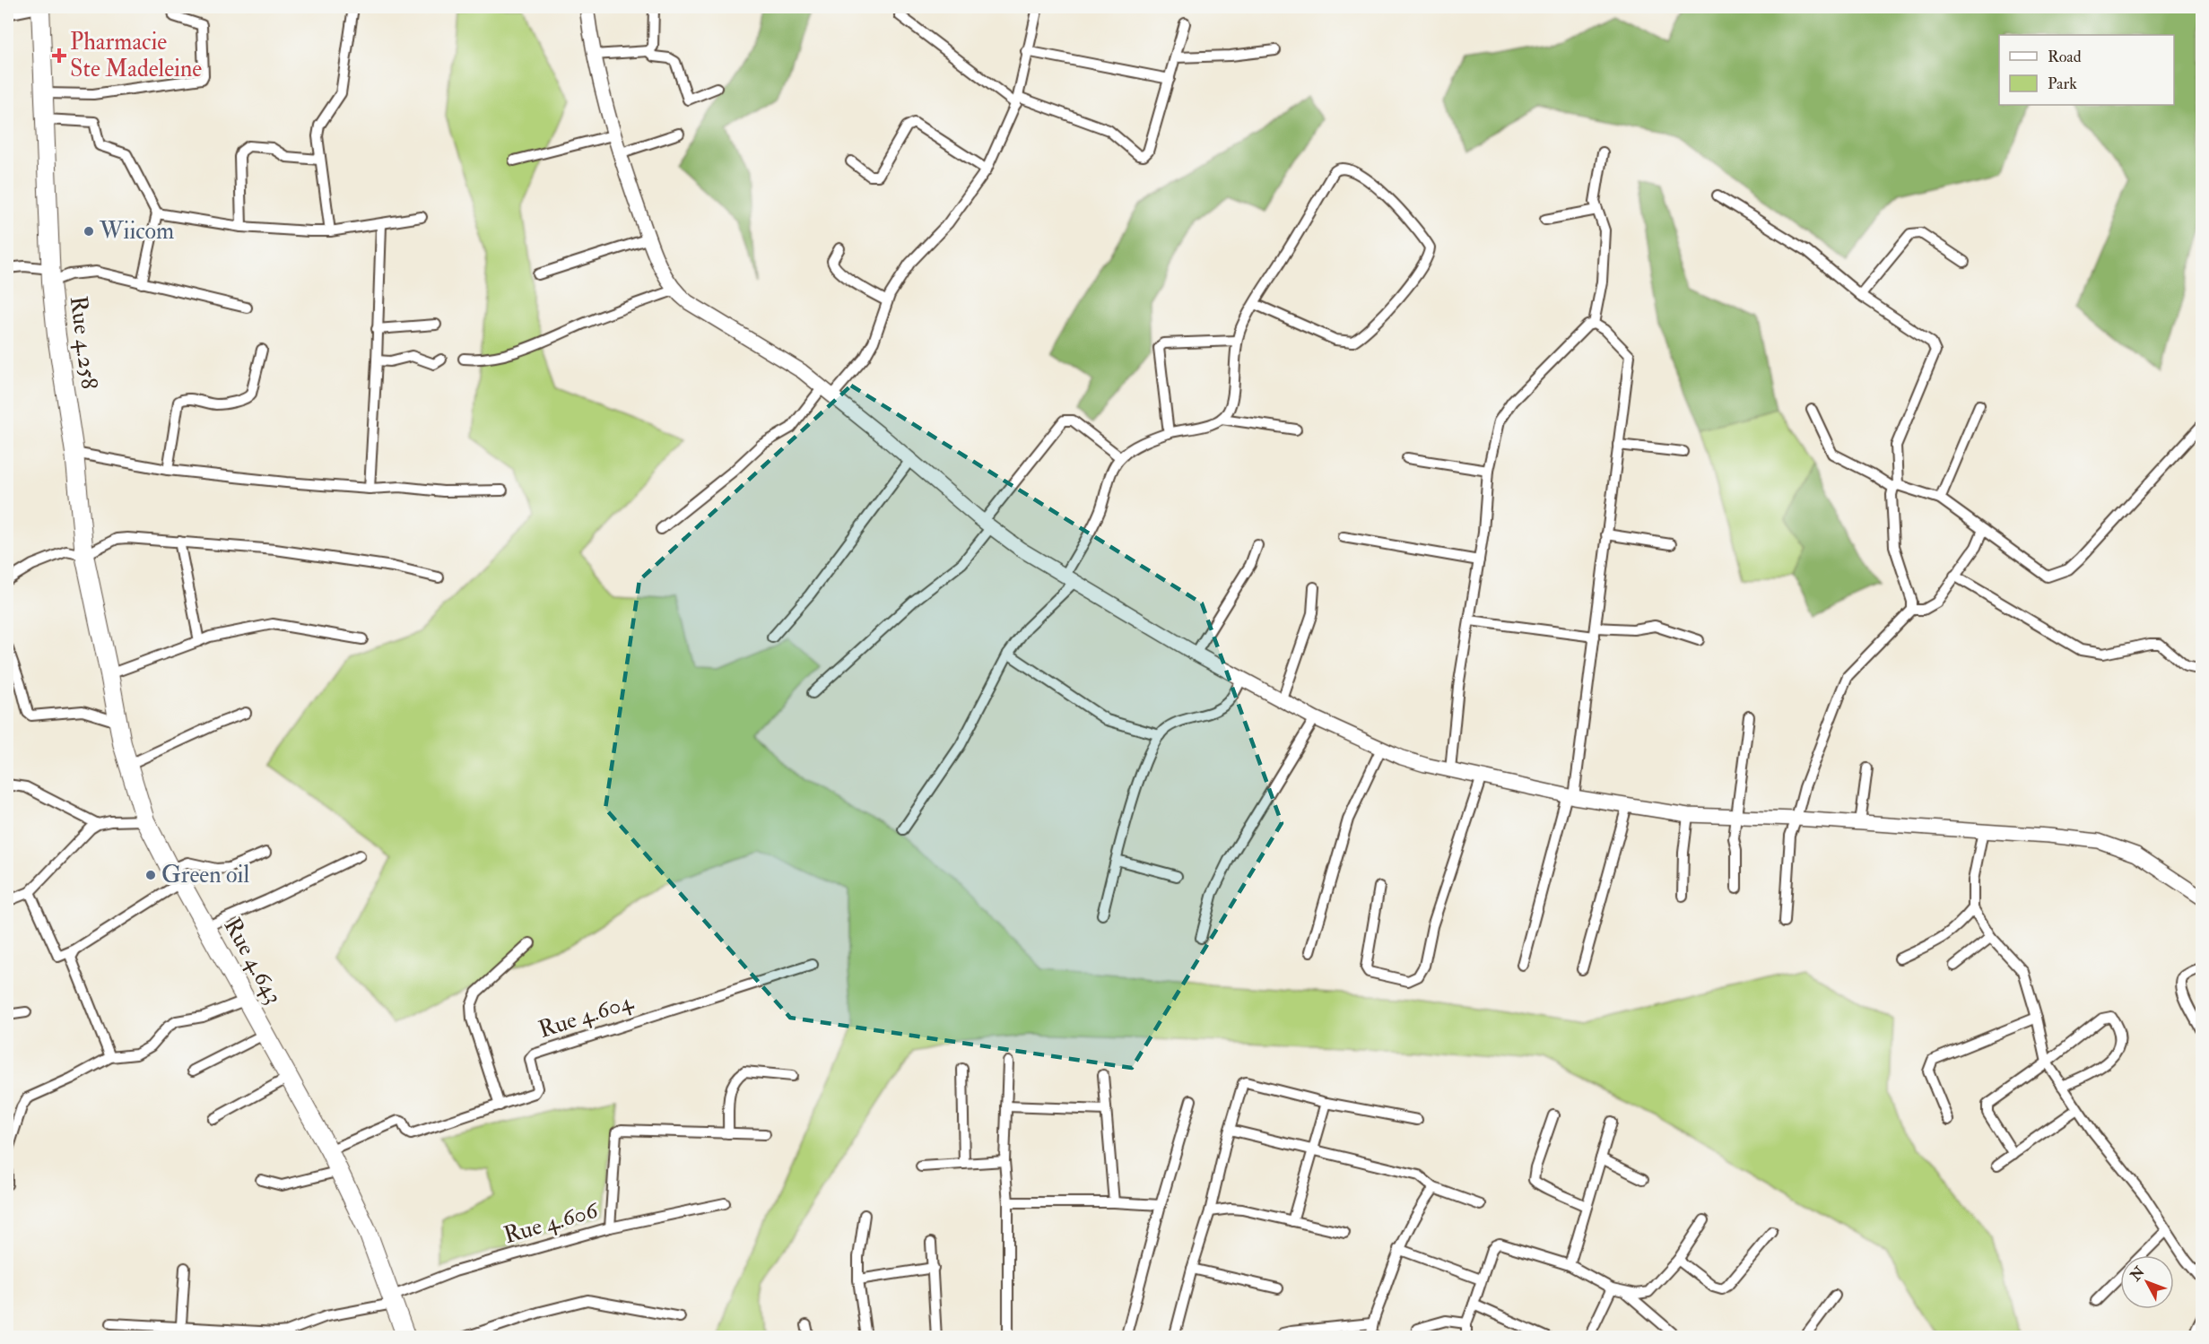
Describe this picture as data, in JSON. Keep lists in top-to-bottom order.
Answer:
{
  "streets": {
    "highway": ["Rue 4.258", "Rue 4.643"],
    "street": ["Rue 4.604", "Rue 4.606"]
  },
  "crossings": [
    ["Rue 4.258", "Rue 4.643"],
    ["Rue 4.643", "Rue 4.604"],
    ["Rue 4.643", "Rue 4.606"]
  ],
  "places": {
    "health": ["Pharmacie Ste Madeleine"],
    "other": ["Wiicom", "Green oil"]
  },
  "legend": ["Road", "Park"],
  "north": "top left"
}
